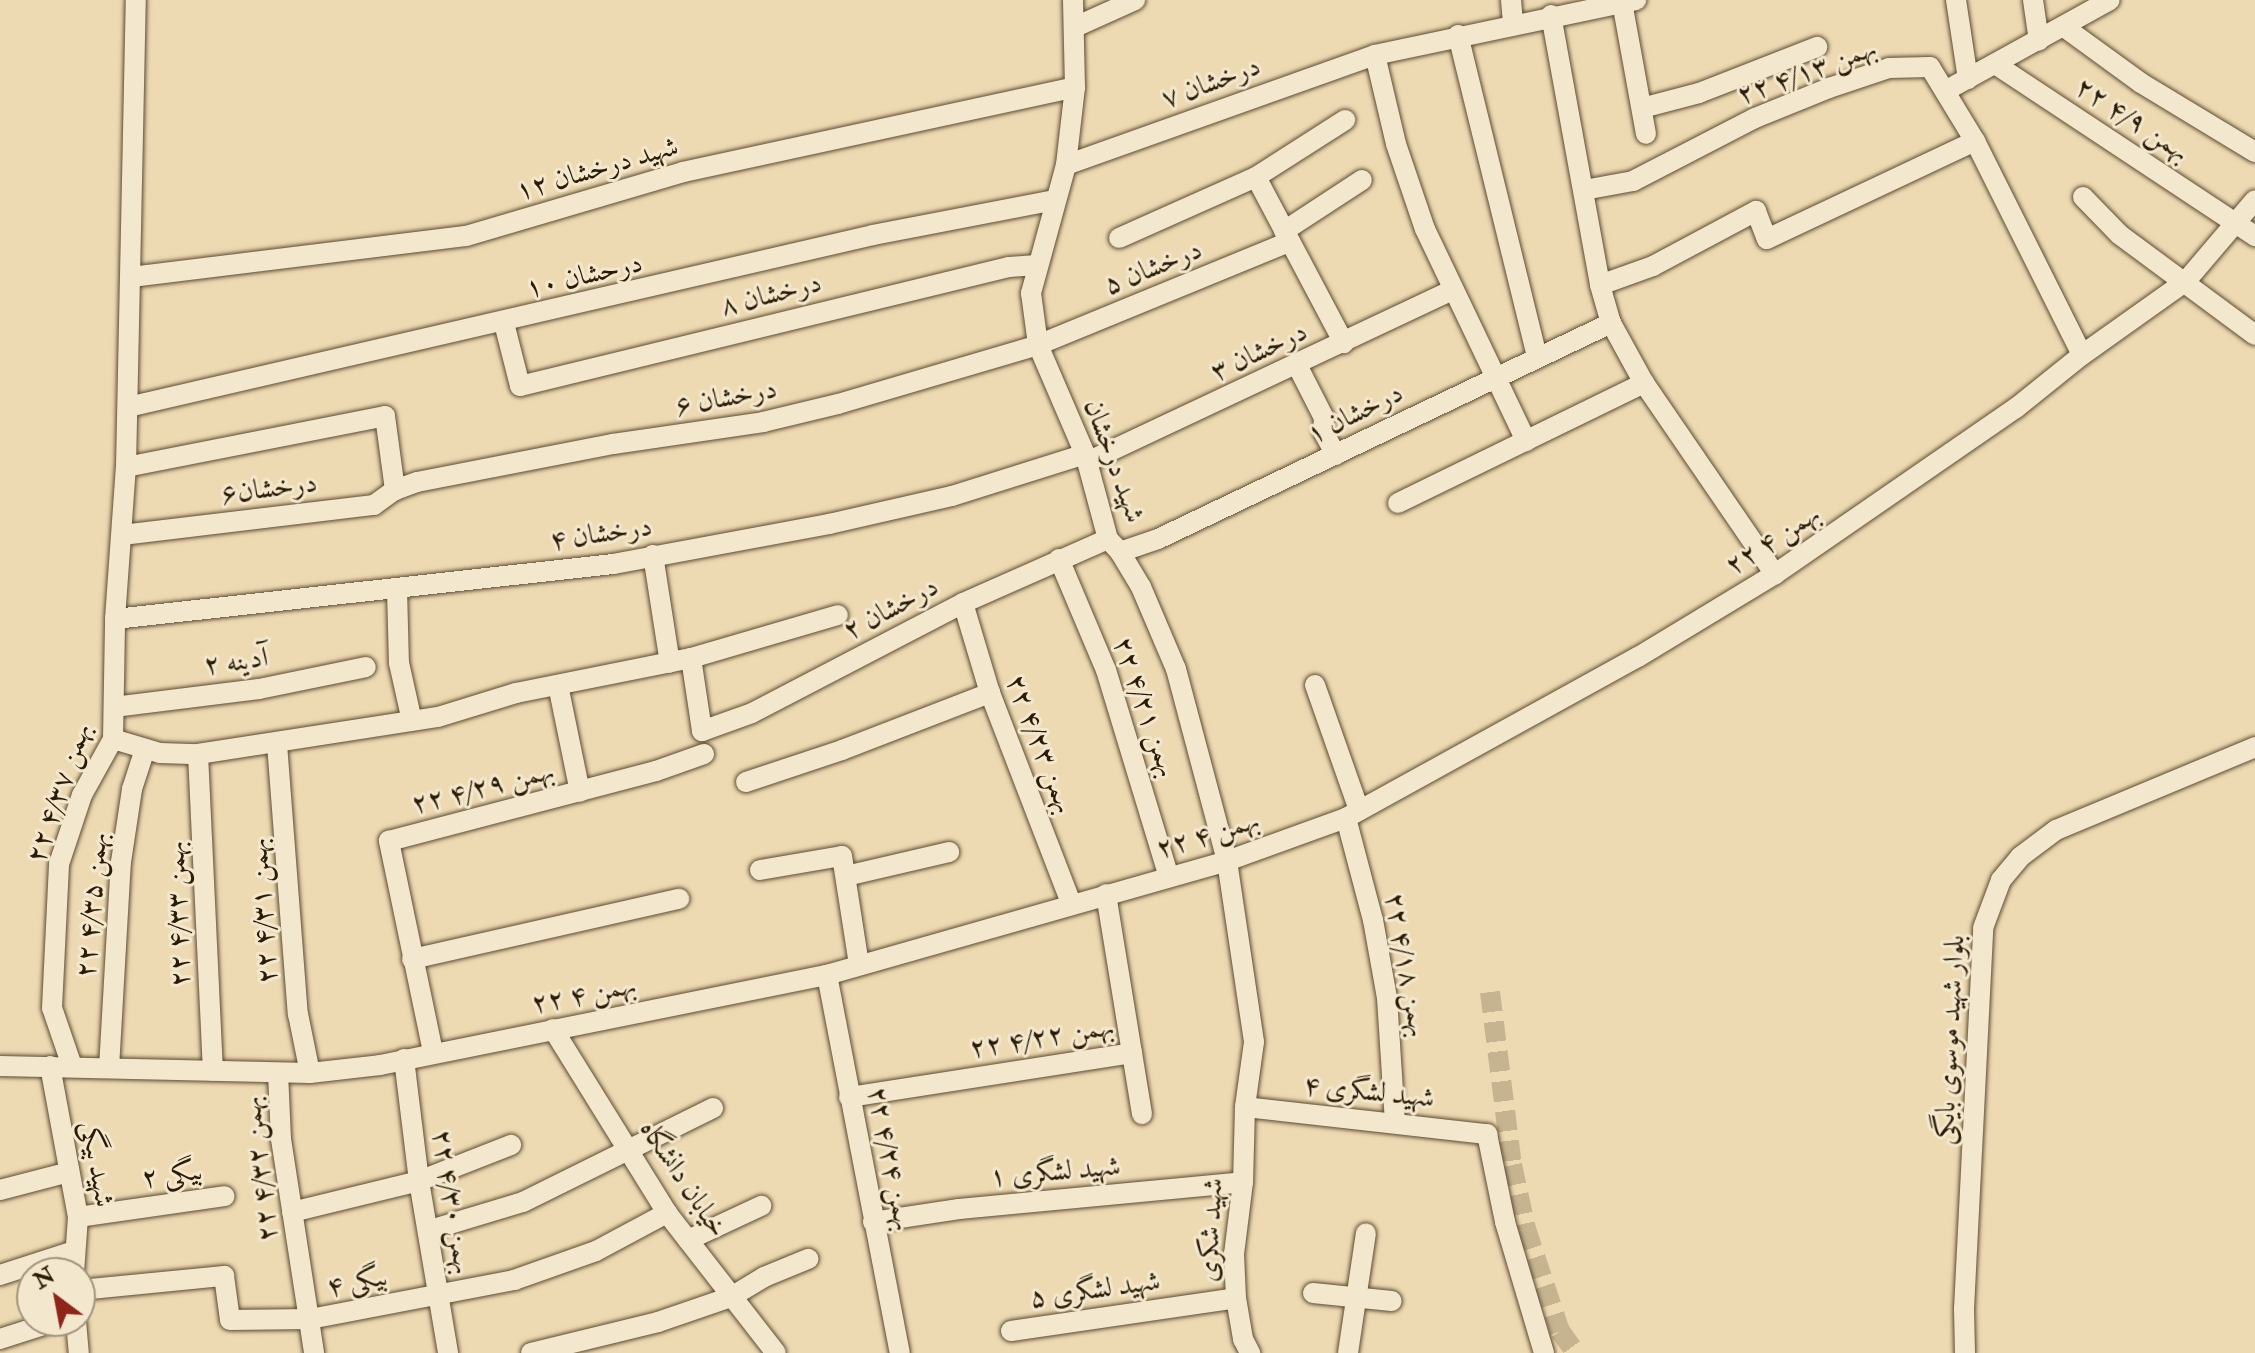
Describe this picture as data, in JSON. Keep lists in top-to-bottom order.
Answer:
{
  "streets": {
    "street": [
      "۲۲ بهمن ۴/۱۳",
      "درخشان ۷",
      "۲۲ بهمن ۴/۹",
      "شهید درخشان ۱۲",
      "درخشان ۵",
      "درحشان ۱۰",
      "درخشان ۸",
      "درخشان ۳",
      "درخشان ۶",
      "درخشان ۱",
      "شهید درخشان",
      "درخشان۶",
      "درخشان ۴",
      "۲۲ بهمن ۴",
      "درخشان ۲",
      "آدینه ۲",
      "۲۲ بهمن ۴/۲۱",
      "۲۲ بهمن ۴/۲۳",
      "۲۲ بهمن ۴/۲۹",
      "۲۲ بهمن ۴/۳۷",
      "۲۲ بهمن ۴/۳۵",
      "۲۲ بهمن ۴/۳۱",
      "۲۲ بهمن ۴/۳۳",
      "۲۲ بهمن ۴/۱۸",
      "۲۲ بهمن ۴/۲۲",
      "بلوار شهید موسوی بایگی",
      "شهید لشگری ۴",
      "۲۲ بهمن ۴/۲۴",
      "شهید بیگی",
      "۲۲ بهمن ۴/۳۲",
      "شهید لشگری ۱",
      "بیگی ۲",
      "خیابان دانشگاه",
      "۲۲ بهمن ۴/۳۰",
      "شهید شکری",
      "بیگی ۴",
      "شهید لشگری ۵"
    ]
  },
  "crossings": [
    ["۲۲ بهمن ۴/۱۳", "۲۲ بهمن ۴"],
    ["درخشان ۷", "شهید درخشان"],
    ["۲۲ بهمن ۴/۹", "۲۲ بهمن ۴"],
    ["شهید درخشان ۱۲", "شهید درخشان"],
    ["شهید درخشان ۱۲", "۲۲ بهمن ۴/۳۷"],
    ["درخشان ۵", "درخشان ۶"],
    ["درخشان ۵", "شهید درخشان"],
    ["درحشان ۱۰", "درخشان ۸"],
    ["درحشان ۱۰", "شهید درخشان"],
    ["درحشان ۱۰", "۲۲ بهمن ۴/۳۷"],
    ["درخشان ۸", "شهید درخشان"],
    ["درخشان ۳", "شهید درخشان"],
    ["درخشان ۳", "درخشان ۴"],
    ["درخشان ۶", "شهید درخشان"],
    ["درخشان ۶", "درخشان۶"],
    ["درخشان ۱", "شهید درخشان"],
    ["درخشان ۱", "درخشان ۲"],
    ["شهید درخشان", "درخشان ۴"],
    ["شهید درخشان", "۲۲ بهمن ۴"],
    ["شهید درخشان", "درخشان ۲"],
    ["شهید درخشان", "شهید لشگری ۴"],
    ["شهید درخشان", "شهید شکری"],
    ["درخشان۶", "۲۲ بهمن ۴/۳۷"],
    ["درخشان ۴", "۲۲ بهمن ۴/۳۷"],
    ["۲۲ بهمن ۴", "۲۲ بهمن ۴/۲۱"],
    ["۲۲ بهمن ۴", "۲۲ بهمن ۴/۲۳"],
    ["۲۲ بهمن ۴", "۲۲ بهمن ۴/۲۹"],
    ["۲۲ بهمن ۴", "۲۲ بهمن ۴/۳۷"],
    ["۲۲ بهمن ۴", "۲۲ بهمن ۴/۳۵"],
    ["۲۲ بهمن ۴", "۲۲ بهمن ۴/۳۱"],
    ["۲۲ بهمن ۴", "۲۲ بهمن ۴/۳۳"],
    ["۲۲ بهمن ۴", "۲۲ بهمن ۴/۱۸"],
    ["۲۲ بهمن ۴", "۲۲ بهمن ۴/۲۲"],
    ["۲۲ بهمن ۴", "۲۲ بهمن ۴/۲۴"],
    ["۲۲ بهمن ۴", "شهید بیگی"],
    ["۲۲ بهمن ۴", "۲۲ بهمن ۴/۳۲"],
    ["۲۲ بهمن ۴", "خیابان دانشگاه"],
    ["۲۲ بهمن ۴", "۲۲ بهمن ۴/۳۰"],
    ["درخشان ۲", "۲۲ بهمن ۴/۲۱"],
    ["درخشان ۲", "۲۲ بهمن ۴/۲۳"],
    ["آدینه ۲", "۲۲ بهمن ۴/۳۷"],
    ["۲۲ بهمن ۴/۱۸", "شهید لشگری ۴"],
    ["۲۲ بهمن ۴/۲۲", "۲۲ بهمن ۴/۲۴"],
    ["شهید لشگری ۴", "شهید شکری"],
    ["۲۲ بهمن ۴/۲۴", "شهید لشگری ۱"],
    ["شهید بیگی", "بیگی ۲"],
    ["۲۲ بهمن ۴/۳۲", "بیگی ۴"],
    ["شهید لشگری ۱", "شهید شکری"],
    ["خیابان دانشگاه", "بیگی ۴"],
    ["۲۲ بهمن ۴/۳۰", "بیگی ۴"],
    ["شهید شکری", "شهید لشگری ۵"]
  ],
  "north": "top left"
}
